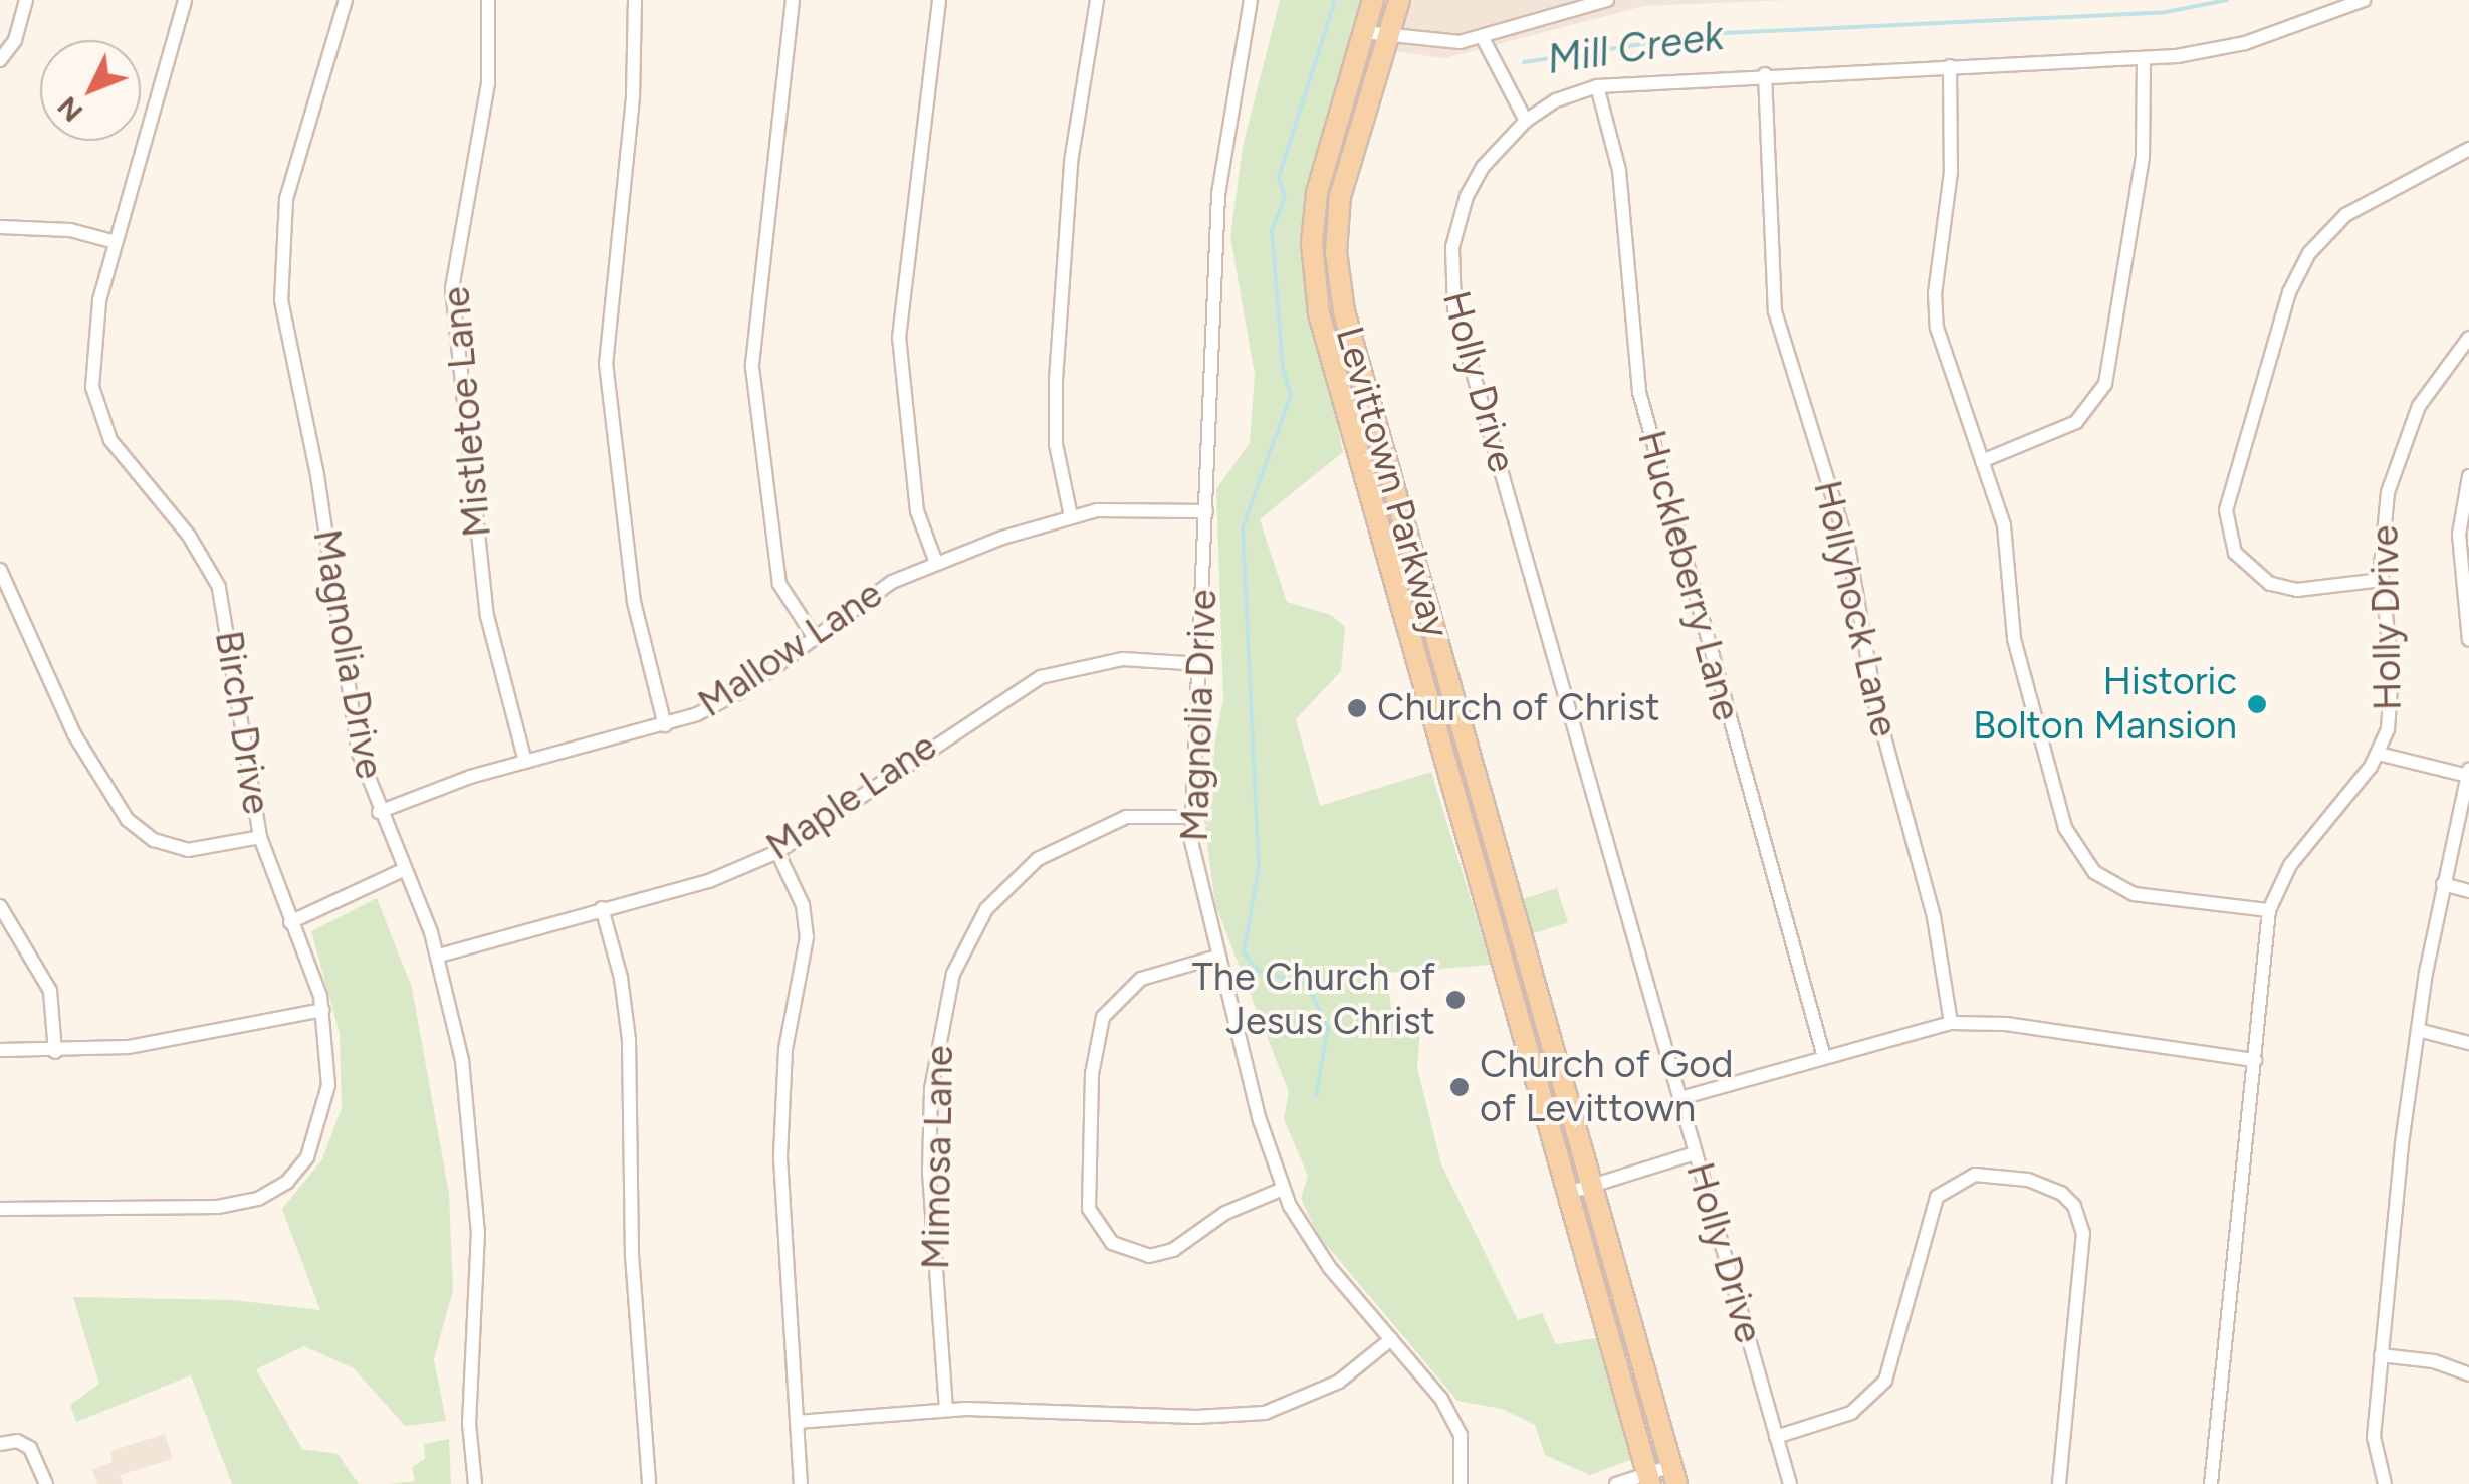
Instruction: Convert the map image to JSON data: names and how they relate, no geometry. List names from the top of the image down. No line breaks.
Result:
{"streets":{"main road":["Levittown Parkway"],"street":["Holly Drive","Mistletoe Lane","Huckleberry Lane","Hollyhock Lane","Mallow Lane","Magnolia Drive","Birch Drive","Maple Lane","Mimosa Lane"]},"crossings":[["Holly Drive","Huckleberry Lane"],["Holly Drive","Hollyhock Lane"],["Mistletoe Lane","Mallow Lane"],["Mallow Lane","Magnolia Drive"],["Magnolia Drive","Maple Lane"],["Magnolia Drive","Mimosa Lane"]],"water":["Mill Creek"],"places":["Historic Bolton Mansion","Church of Christ","The Church of Jesus Christ","Church of God of Levittown"],"north":"bottom left"}
